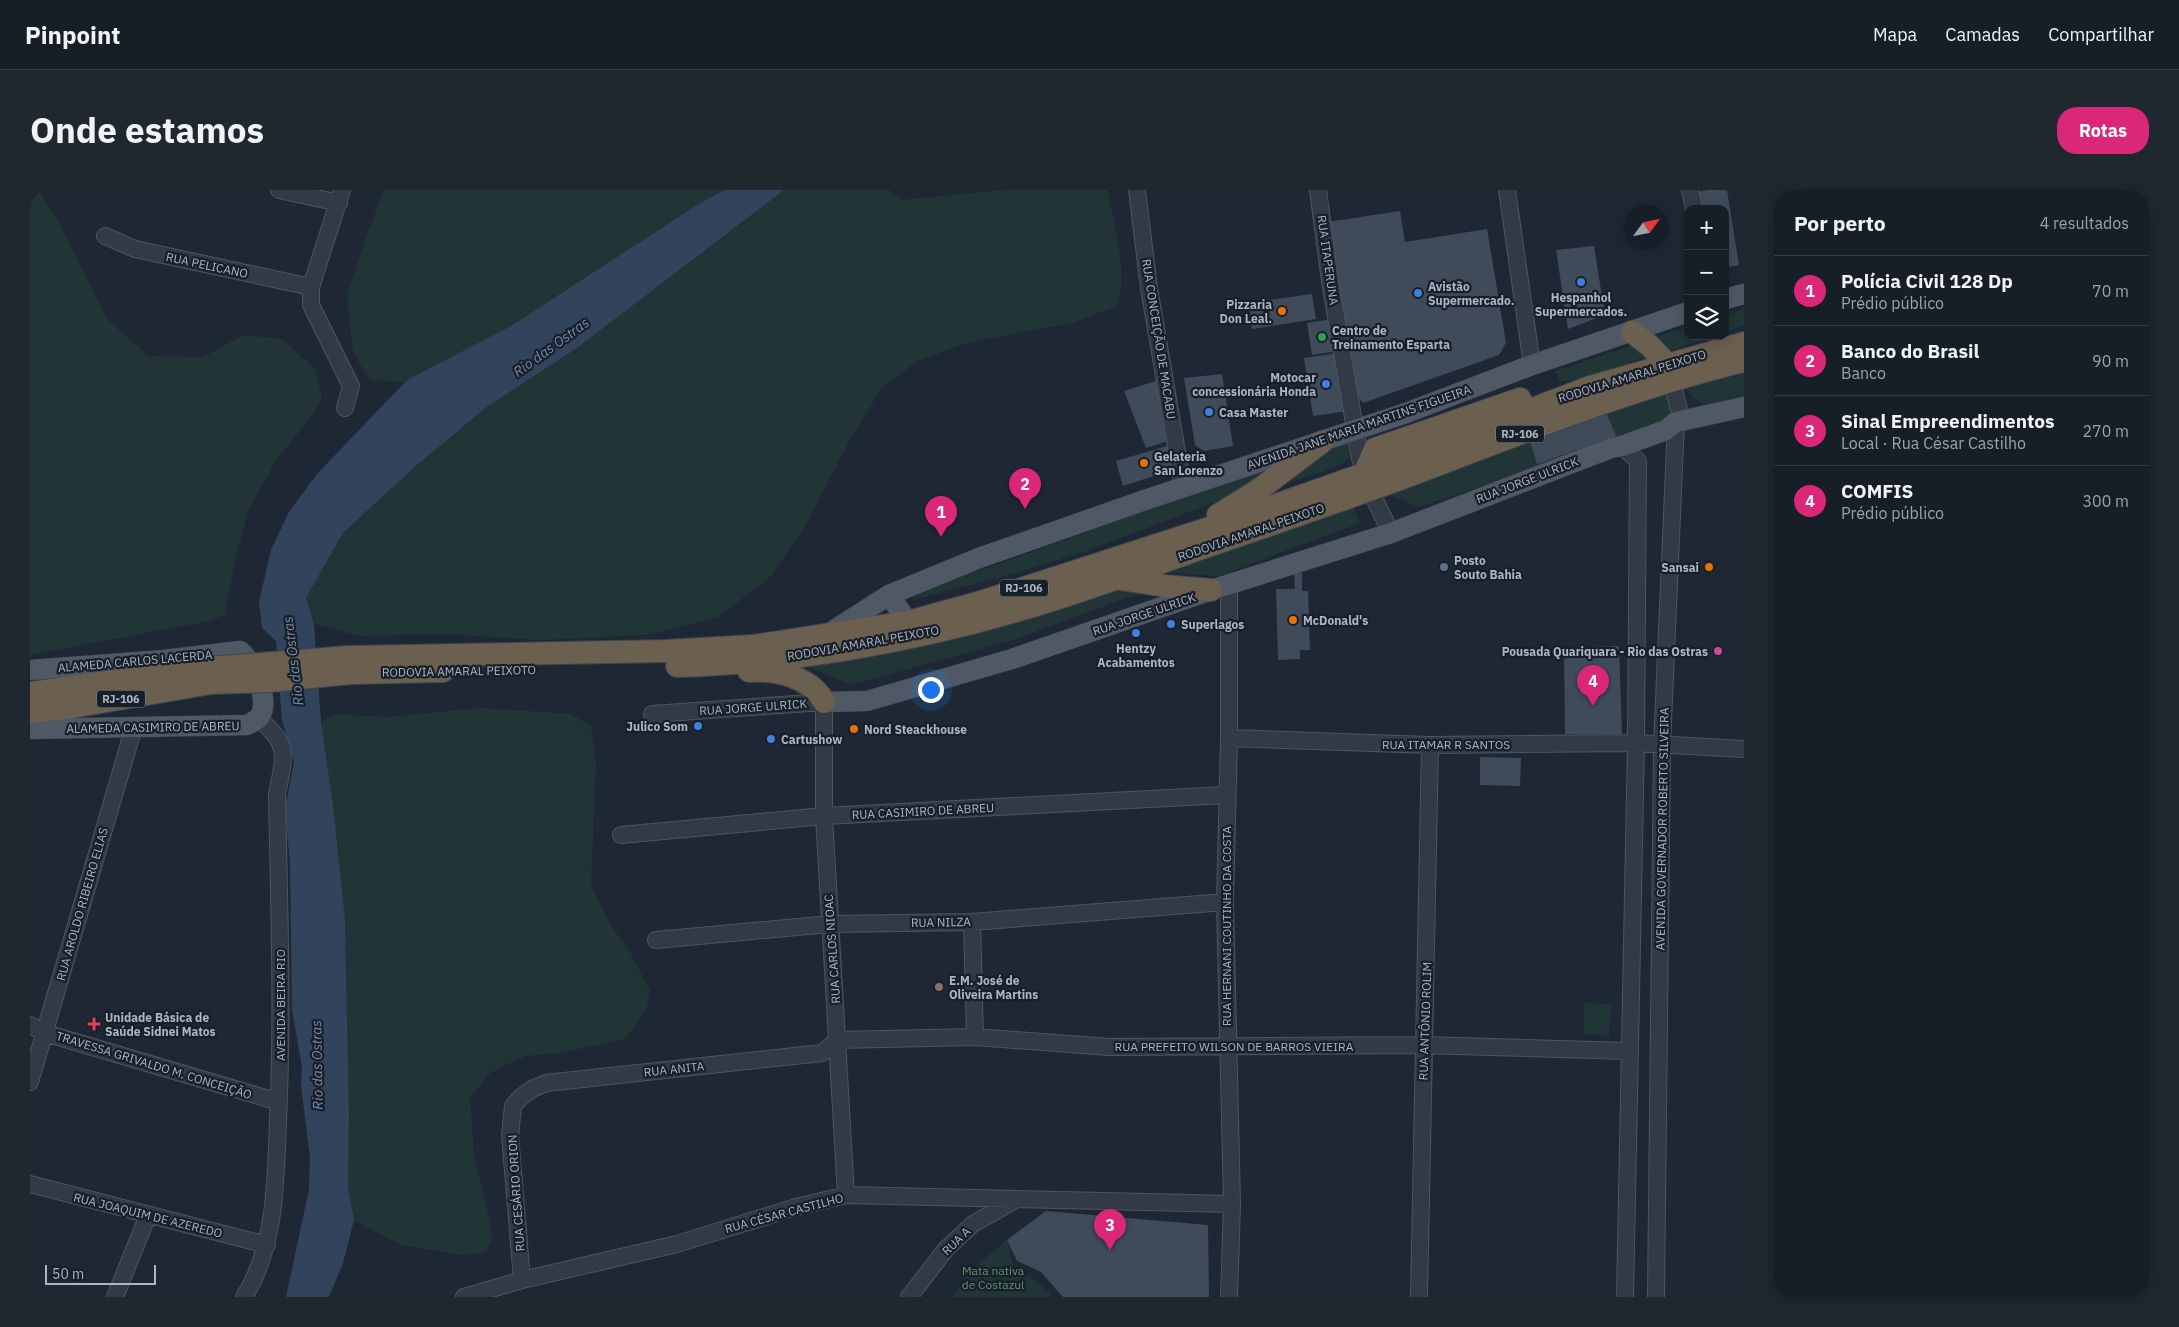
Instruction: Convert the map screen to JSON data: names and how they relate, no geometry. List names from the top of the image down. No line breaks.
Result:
{"streets":{"highway":["RODOVIA AMARAL PEIXOTO","RJ-106"],"main road":["AVENIDA JANE MARIA MARTINS FIGUEIRA","RUA JORGE ULRICK","ALAMEDA CARLOS LACERDA","ALAMEDA CASIMIRO DE ABREU"],"street":["RUA ITAPERUNA","RUA PELICANO","RUA CONCEIÇÃO DE MACABU","RUA ITAMAR R SANTOS","RUA CASIMIRO DE ABREU","AVENIDA GOVERNADOR ROBERTO SILVEIRA","RUA AROLDO RIBEIRO ELIAS","RUA NILZA","RUA HERNANI COUTINHO DA COSTA","RUA CARLOS NIOAC","AVENIDA BEIRA RIO","RUA ANTÔNIO ROLIM","RUA PREFEITO WILSON DE BARROS VIEIRA","TRAVESSA GRIVALDO M. CONCEIÇÃO","RUA ANITA","RUA CESÁRIO ORION","RUA CÉSAR CASTILHO","RUA JOAQUIM DE AZEREDO","RUA A"]},"crossings":[["RUA ITAPERUNA","RODOVIA AMARAL PEIXOTO"],["RUA ITAPERUNA","AVENIDA JANE MARIA MARTINS FIGUEIRA"],["RUA ITAPERUNA","RUA JORGE ULRICK"],["RUA CONCEIÇÃO DE MACABU","AVENIDA JANE MARIA MARTINS FIGUEIRA"],["RODOVIA AMARAL PEIXOTO","AVENIDA JANE MARIA MARTINS FIGUEIRA"],["RODOVIA AMARAL PEIXOTO","AVENIDA GOVERNADOR ROBERTO SILVEIRA"],["RUA JORGE ULRICK","AVENIDA GOVERNADOR ROBERTO SILVEIRA"],["RUA JORGE ULRICK","RUA HERNANI COUTINHO DA COSTA"],["RUA JORGE ULRICK","RUA CARLOS NIOAC"],["ALAMEDA CARLOS LACERDA","ALAMEDA CASIMIRO DE ABREU"],["ALAMEDA CASIMIRO DE ABREU","RUA AROLDO RIBEIRO ELIAS"],["ALAMEDA CASIMIRO DE ABREU","AVENIDA BEIRA RIO"],["RUA ITAMAR R SANTOS","AVENIDA GOVERNADOR ROBERTO SILVEIRA"],["RUA ITAMAR R SANTOS","RUA HERNANI COUTINHO DA COSTA"],["RUA ITAMAR R SANTOS","RUA ANTÔNIO ROLIM"],["RUA CASIMIRO DE ABREU","RUA HERNANI COUTINHO DA COSTA"],["RUA CASIMIRO DE ABREU","RUA CARLOS NIOAC"],["RUA AROLDO RIBEIRO ELIAS","TRAVESSA GRIVALDO M. CONCEIÇÃO"],["RUA NILZA","RUA HERNANI COUTINHO DA COSTA"],["RUA NILZA","RUA CARLOS NIOAC"],["RUA HERNANI COUTINHO DA COSTA","RUA PREFEITO WILSON DE BARROS VIEIRA"],["RUA HERNANI COUTINHO DA COSTA","RUA CÉSAR CASTILHO"],["RUA CARLOS NIOAC","RUA PREFEITO WILSON DE BARROS VIEIRA"],["RUA CARLOS NIOAC","RUA ANITA"],["RUA CARLOS NIOAC","RUA CÉSAR CASTILHO"],["AVENIDA BEIRA RIO","TRAVESSA GRIVALDO M. CONCEIÇÃO"],["AVENIDA BEIRA RIO","RUA JOAQUIM DE AZEREDO"],["RUA ANTÔNIO ROLIM","RUA PREFEITO WILSON DE BARROS VIEIRA"],["RUA PREFEITO WILSON DE BARROS VIEIRA","RUA ANITA"],["RUA ANITA","RUA CESÁRIO ORION"],["RUA CESÁRIO ORION","RUA CÉSAR CASTILHO"],["RUA CÉSAR CASTILHO","RUA A"]],"water":["Rio das Ostras"],"parks":["Mata nativa de Costazul"],"places":{"other":["Hespanhol Supermercados.","Avistão Supermercado.","Pizzaria Don Leal.","Centro de Treinamento Esparta","Motocar concessionária Honda","Casa Master","Gelateria San Lorenzo","Posto Souto Bahia","Sansai","McDonald's","Superlagos","Hentzy Acabamentos","Pousada Quariquara - Rio das Ostras","Julico Som","Nord Steackhouse","Cartushow","E.M. José de Oliveira Martins"],"health":["Unidade Básica de Saúde Sidnei Matos"]},"scale_bar":"50 m","north":"top right","page":{"header":"Pinpoint","nav":["Mapa","Camadas","Compartilhar"],"title":"Onde estamos","buttons":"Rotas","heading":["Por perto","4 resultados"],"map_buttons":["+","−"],"list":[{"mark":"1","name":"Polícia Civil 128 Dp","note":"Prédio público","value":"70 m"},{"mark":"2","name":"Banco do Brasil","note":"Banco","value":"90 m"},{"mark":"3","name":"Sinal Empreendimentos","note":"Local · Rua César Castilho","value":"270 m"},{"mark":"4","name":"COMFIS","note":"Prédio público","value":"300 m"}],"pins":["2","1","4","3"],"scale":"50 m"}}
